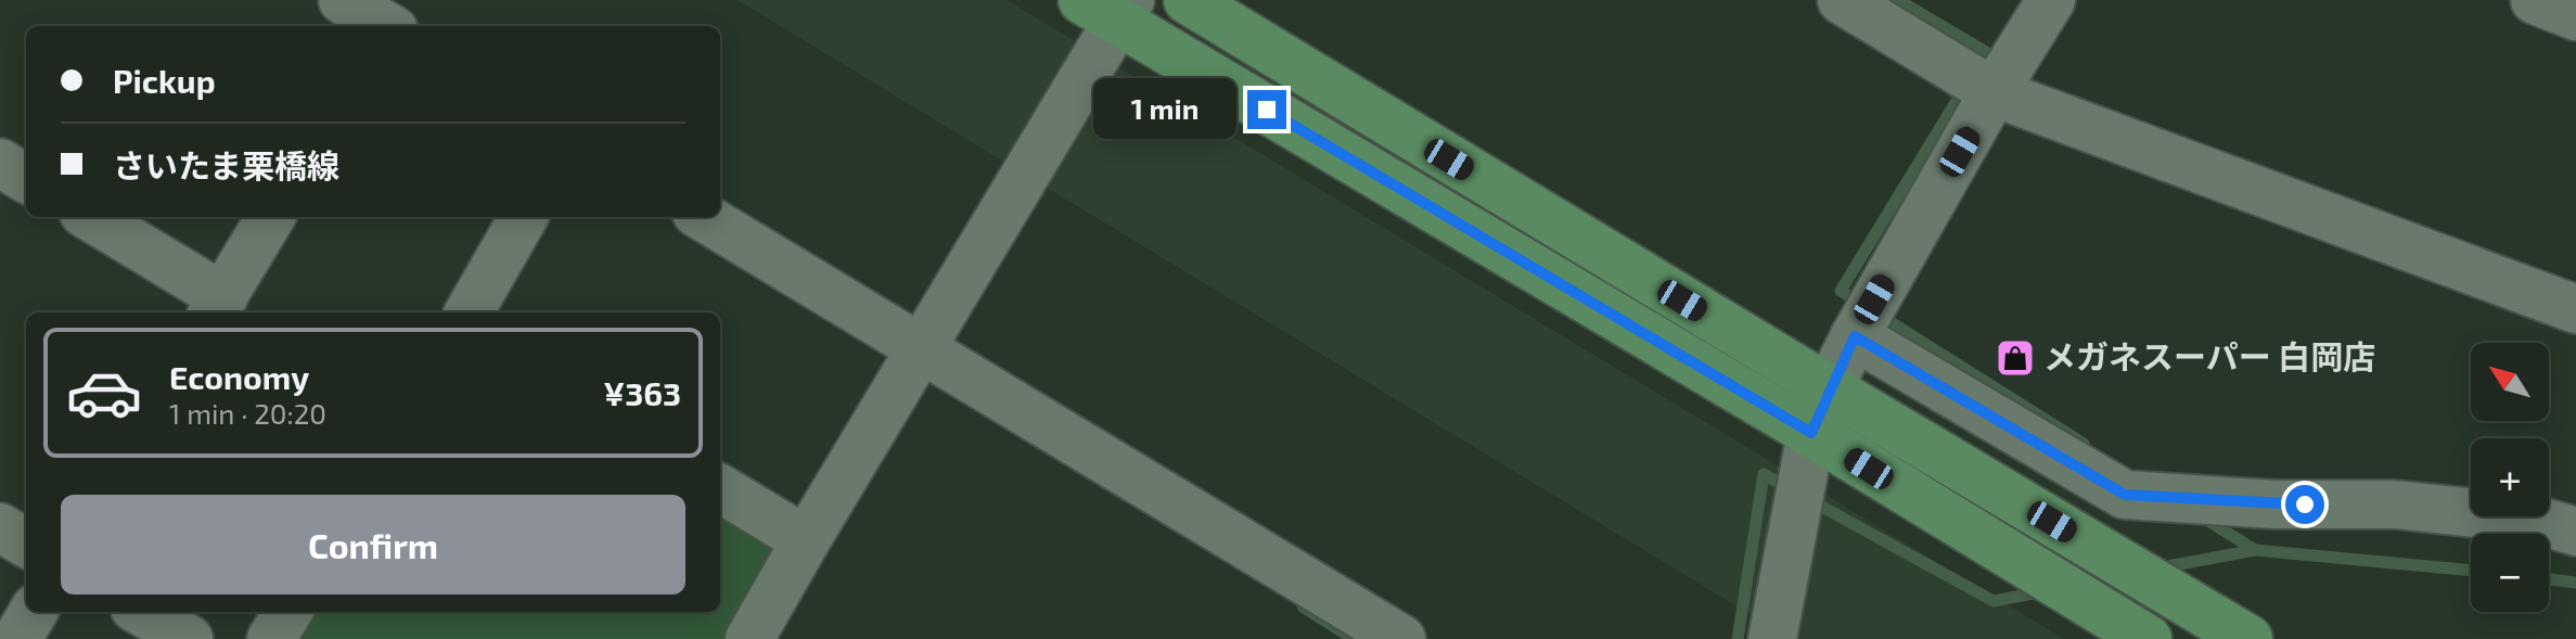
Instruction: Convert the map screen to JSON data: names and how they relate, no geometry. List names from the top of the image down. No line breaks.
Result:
{"places":{"shop":["メガネスーパー 白岡店"]},"north":"top left","page":{"banner":["Pickup","さいたま栗橋線"],"bubble":"1 min","list":[{"name":"Economy","note":"1 min · 20:20","value":"¥363"}],"map_buttons":["+","−"],"buttons":"Confirm"}}
